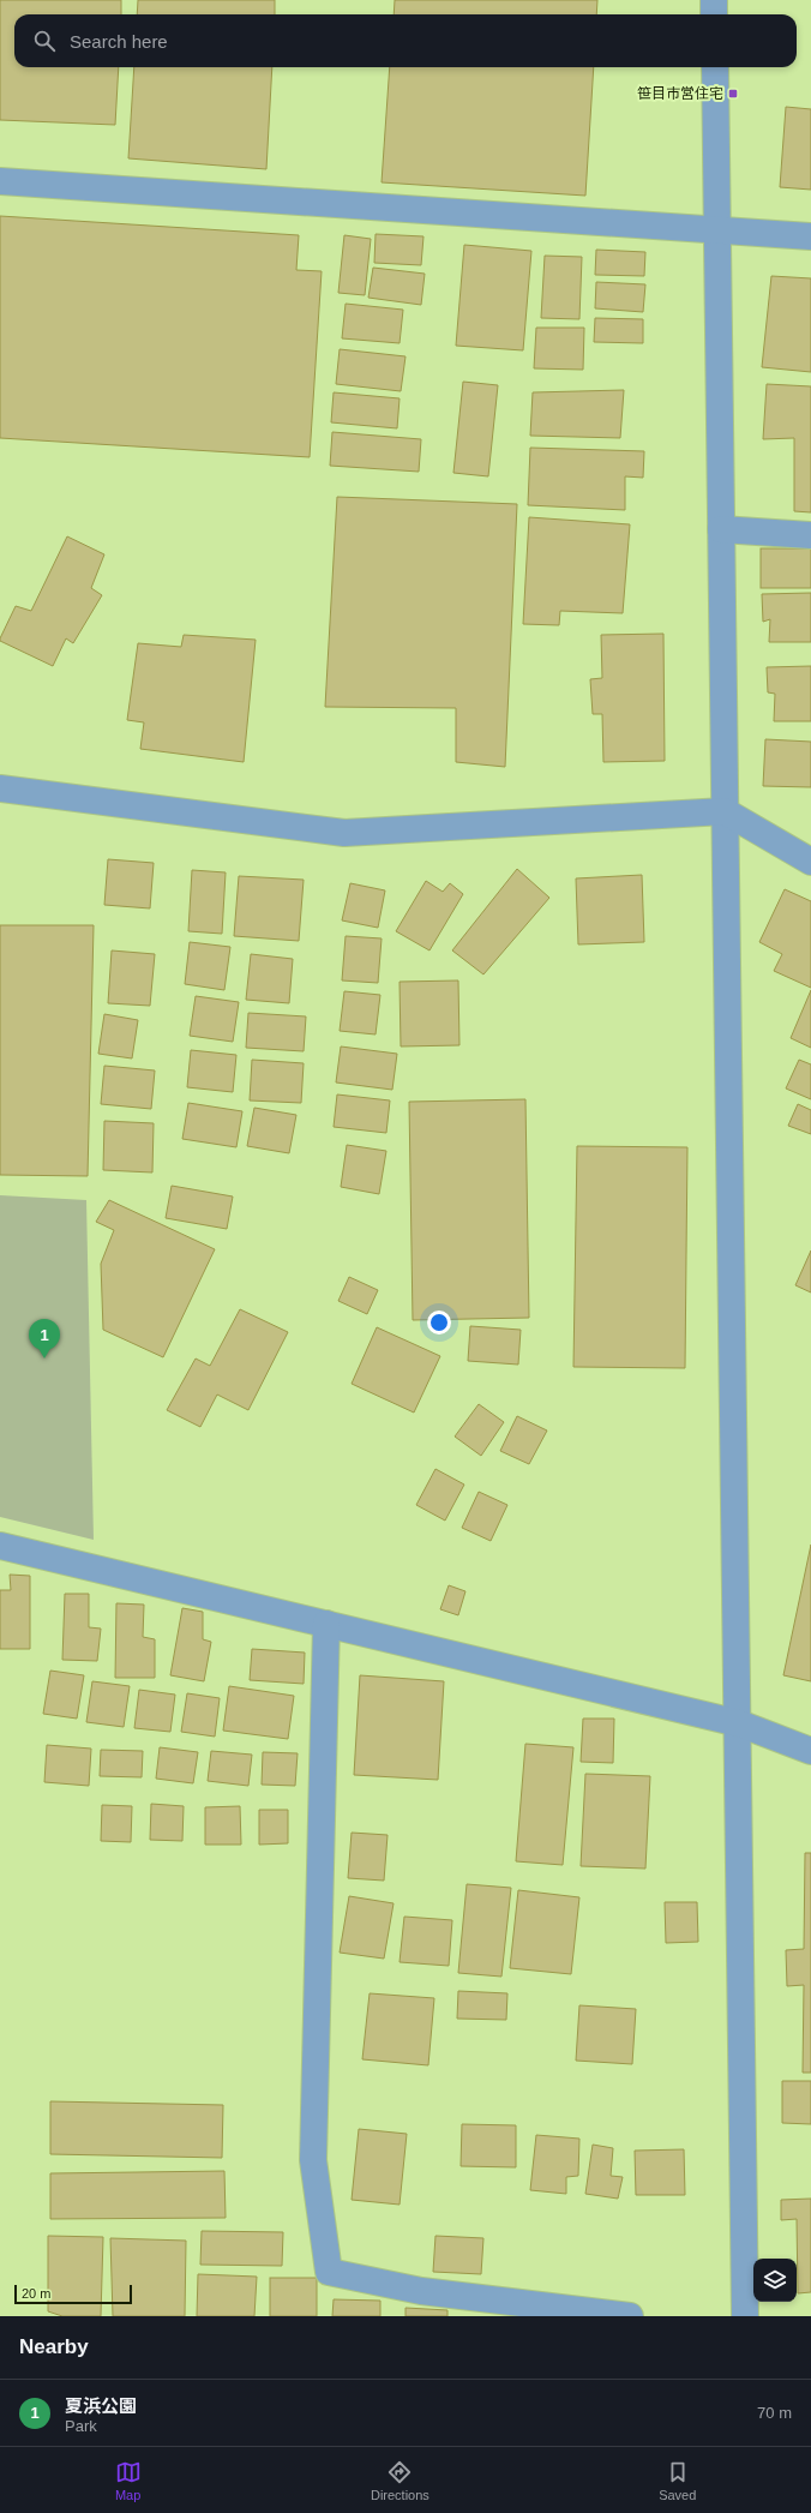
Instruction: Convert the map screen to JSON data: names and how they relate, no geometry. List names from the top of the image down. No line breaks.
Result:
{"places":{"transit":["笹目市営住宅"]},"scale_bar":"20 m","page":{"search":"Search here","pins":"1","scale":"20 m","heading":"Nearby","list":[{"mark":"1","name":"夏浜公園","note":"Park","value":"70 m"}],"nav":["Map","Directions","Saved"]}}
